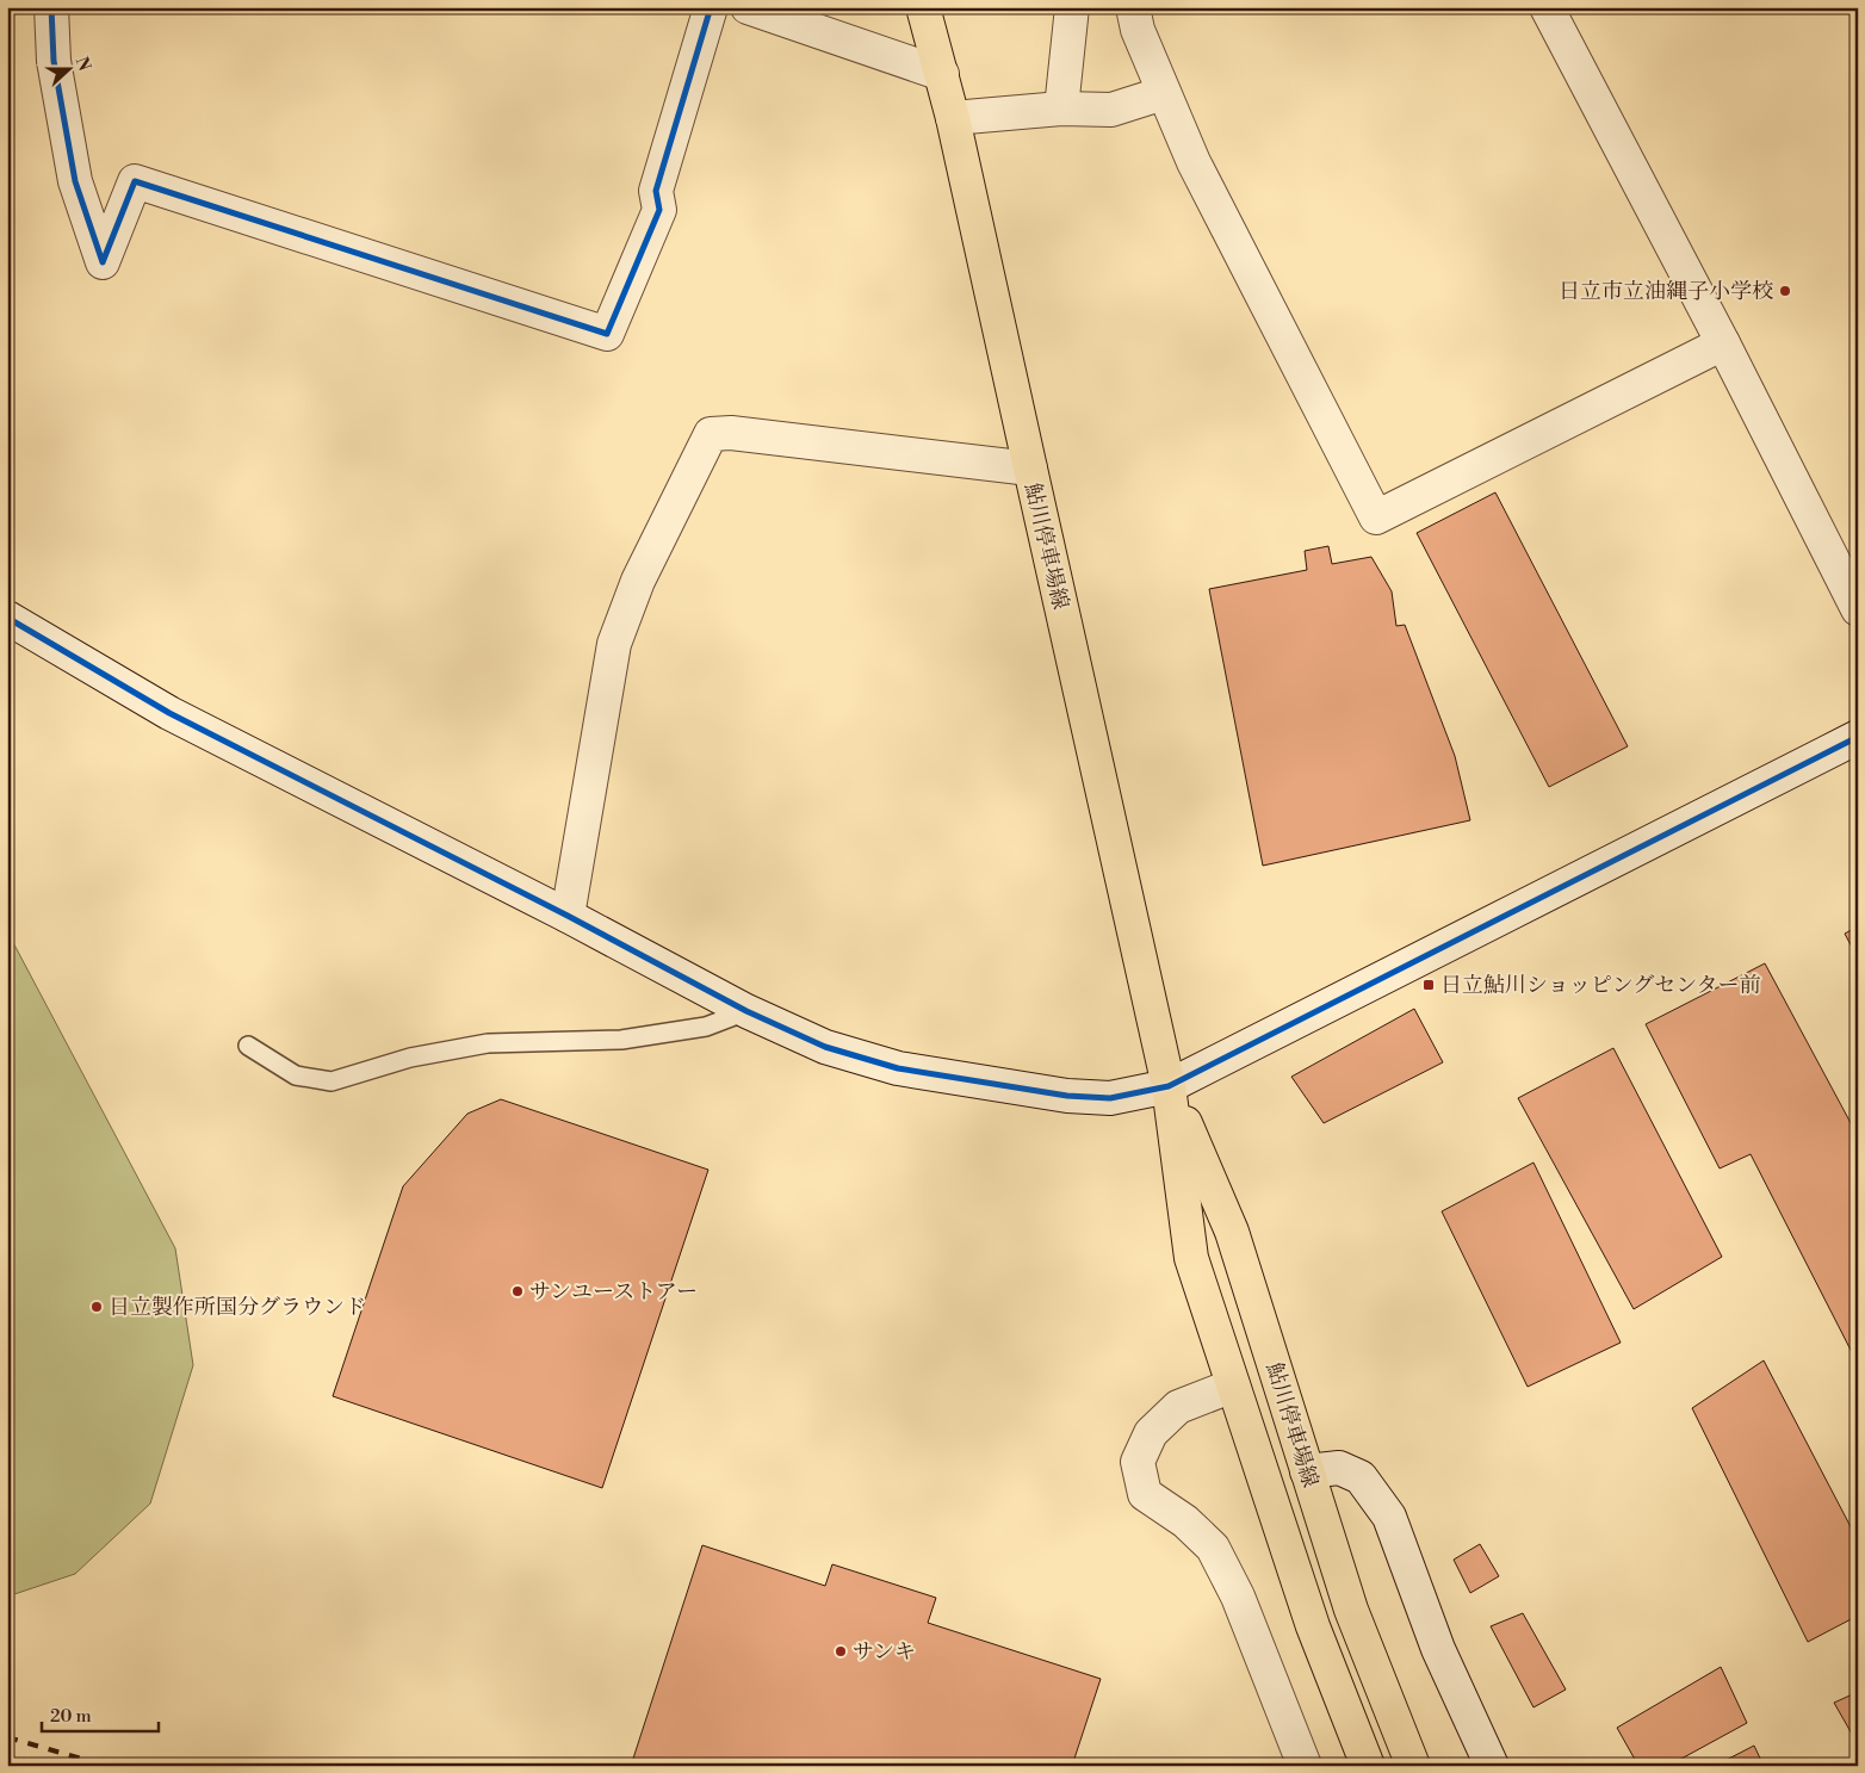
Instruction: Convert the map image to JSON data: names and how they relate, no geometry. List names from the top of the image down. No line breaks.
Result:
{"streets":{"main road":["鮎川停車場線"]},"places":{"other":["日立市立油縄子小学校","サンユーストアー","日立製作所国分グラウンド","サンキ"],"transit":["日立鮎川ショッピングセンター前"]},"scale_bar":"20 m","north":"right"}
